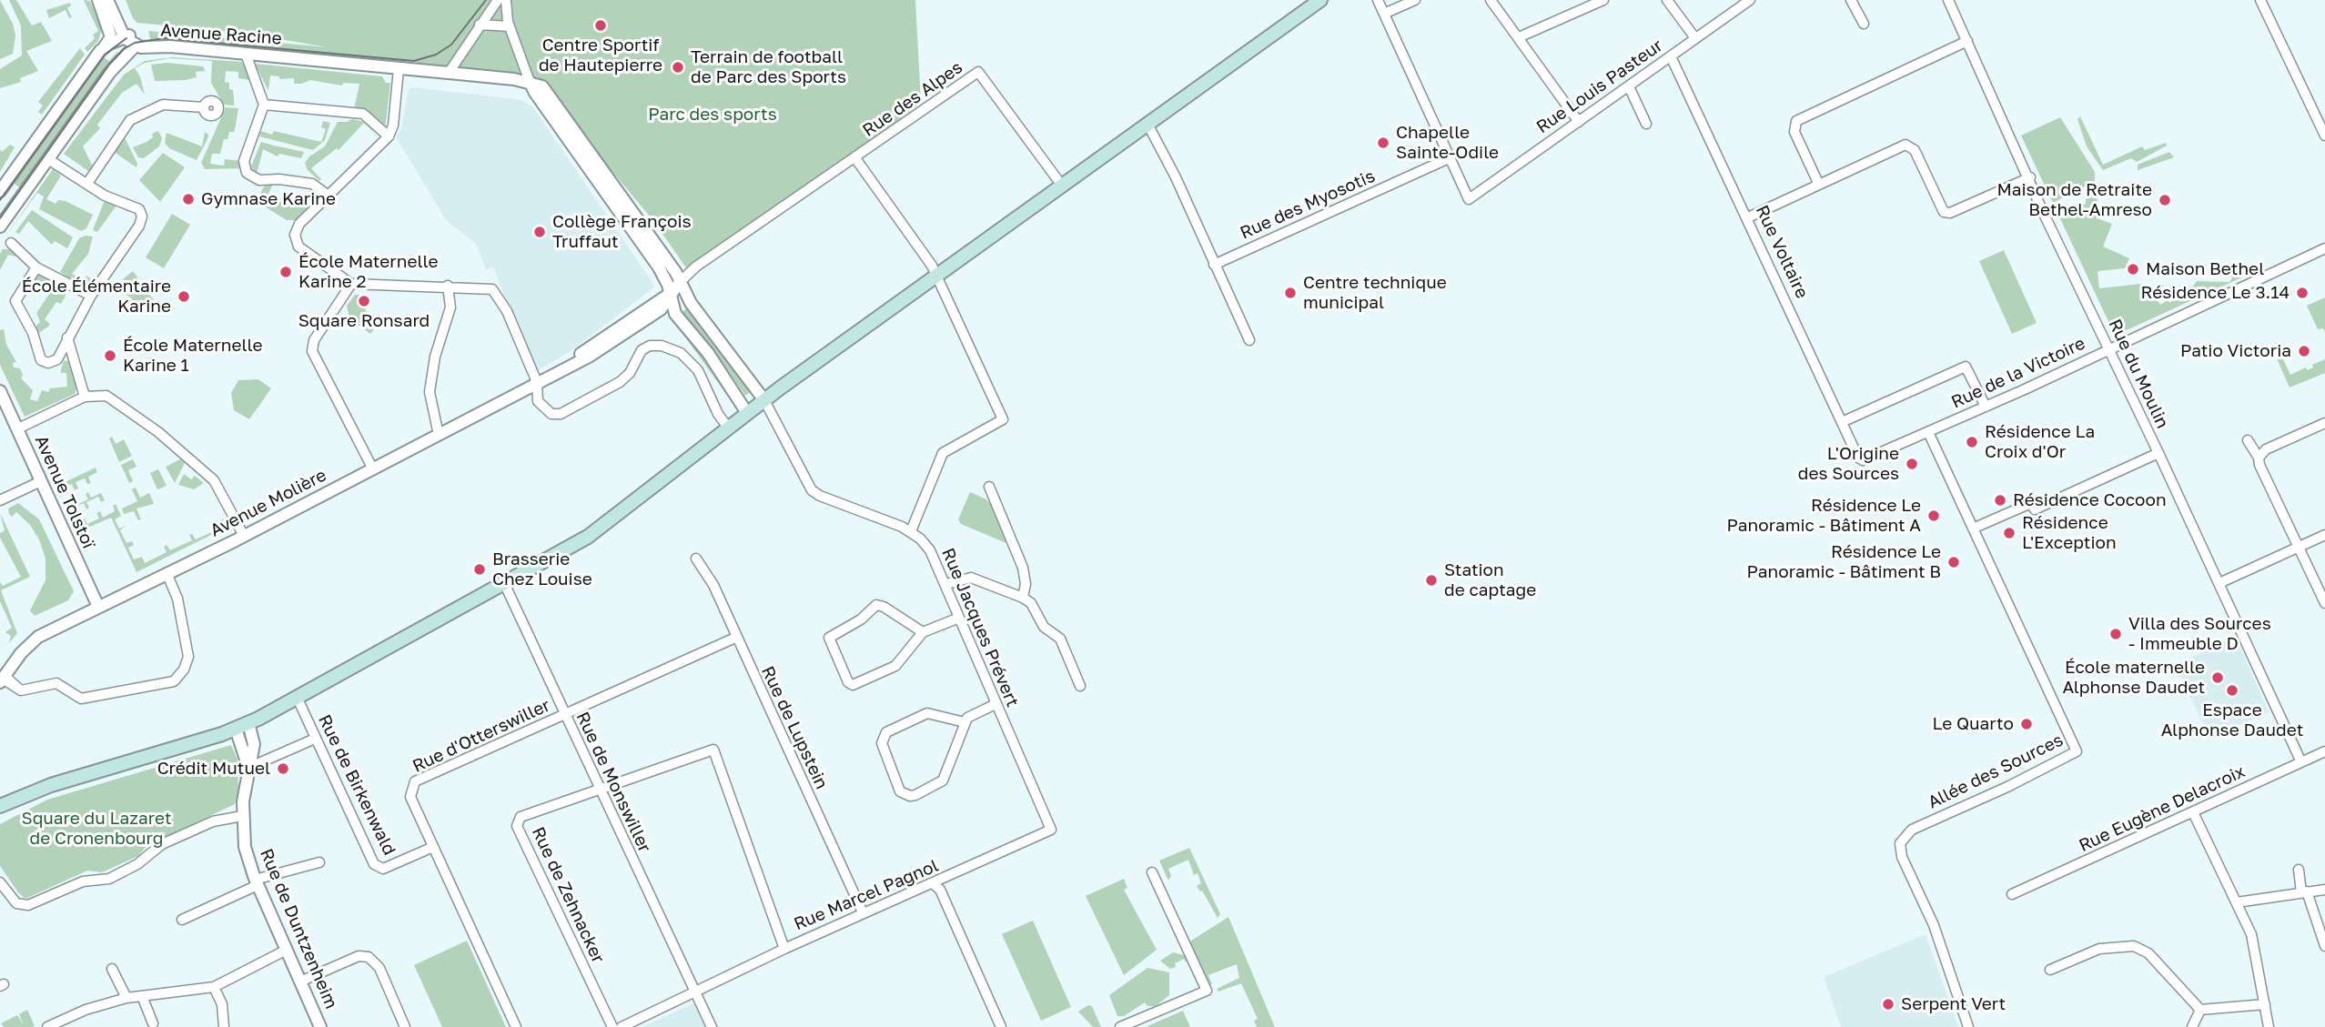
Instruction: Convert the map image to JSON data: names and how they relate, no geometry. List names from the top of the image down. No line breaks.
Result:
{"streets":{"street":["Avenue Racine","Rue Louis Pasteur","Rue des Alpes","Rue des Myosotis","Rue Voltaire","Rue de la Victoire","Rue du Moulin","Avenue Tolstoï","Avenue Molière","Rue Jacques Prévert","Rue de Lupstein","Rue d'Otterswiller","Allée des Sources","Rue de Monswiller","Rue de Birkenwald","Rue Eugène Delacroix","Rue de Zehnacker","Rue Marcel Pagnol","Rue de Duntzenheim"]},"crossings":[["Rue Louis Pasteur","Rue des Myosotis"],["Rue Louis Pasteur","Rue Voltaire"],["Rue des Alpes","Rue Jacques Prévert"],["Rue Voltaire","Rue de la Victoire"],["Rue de la Victoire","Rue du Moulin"],["Rue de la Victoire","Allée des Sources"],["Rue du Moulin","Rue Eugène Delacroix"],["Avenue Tolstoï","Avenue Molière"],["Rue Jacques Prévert","Rue Marcel Pagnol"],["Rue de Lupstein","Rue d'Otterswiller"],["Rue de Lupstein","Rue Marcel Pagnol"],["Rue d'Otterswiller","Rue de Monswiller"],["Rue d'Otterswiller","Rue de Birkenwald"],["Rue de Monswiller","Rue de Zehnacker"],["Rue de Monswiller","Rue Marcel Pagnol"],["Rue de Zehnacker","Rue Marcel Pagnol"]],"parks":["Parc des sports","Square du Lazaret de Cronenbourg"],"places":["Centre Sportif de Hautepierre","Terrain de football de Parc des Sports","Chapelle Sainte-Odile","Gymnase Karine","Maison de Retraite Bethel-Amreso","Collège François Truffaut","Maison Bethel","École Maternelle Karine 2","Centre technique municipal","Résidence Le 3.14","École Élémentaire Karine","Square Ronsard","Patio Victoria","École Maternelle Karine 1","Résidence La Croix d'Or","L'Origine des Sources","Résidence Cocoon","Résidence Le Panoramic - Bâtiment A","Résidence L'Exception","Résidence Le Panoramic - Bâtiment B","Brasserie Chez Louise","Station de captage","Villa des Sources - Immeuble D","École maternelle Alphonse Daudet","Espace Alphonse Daudet","Le Quarto","Crédit Mutuel","Serpent Vert"]}
